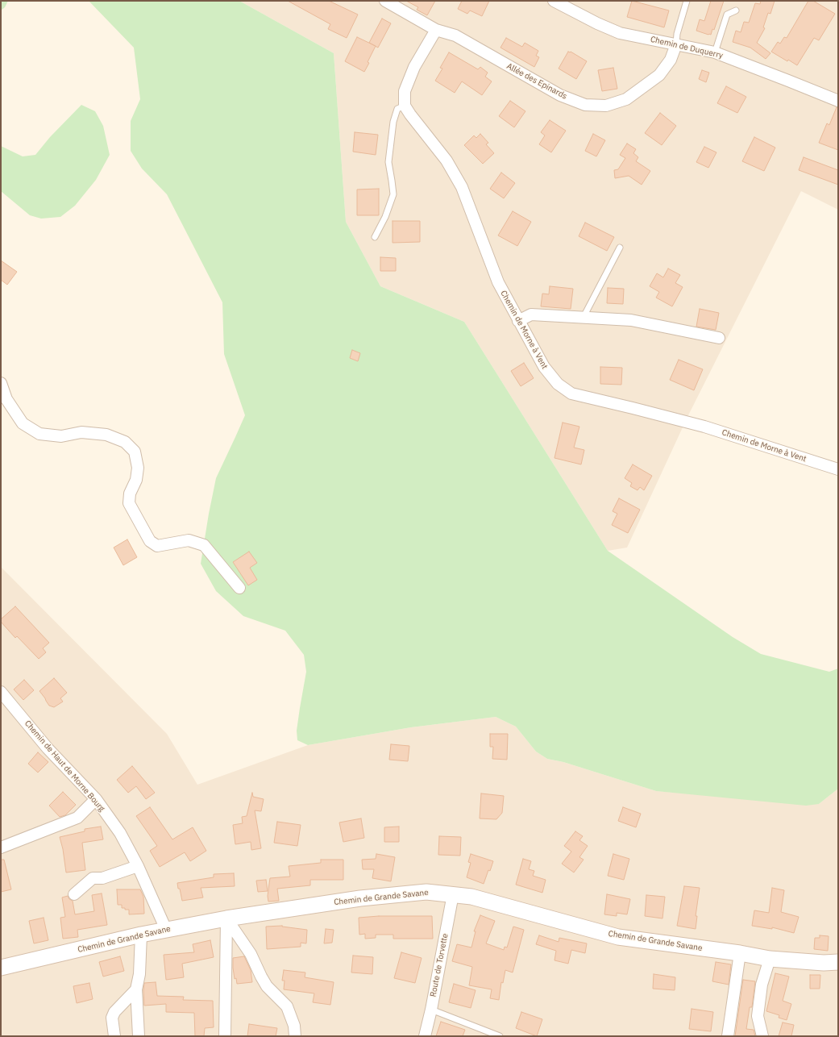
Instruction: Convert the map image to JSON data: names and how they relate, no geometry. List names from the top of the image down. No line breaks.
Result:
{"streets":{"street":["Chemin de Duquerry","Allée des Epinards","Chemin de Morne à Vent","Chemin de Haut de Morne Bourg","Chemin de Grande Savane","Route de Torvette"]},"crossings":[["Chemin de Duquerry","Allée des Epinards"],["Chemin de Haut de Morne Bourg","Chemin de Grande Savane"],["Chemin de Grande Savane","Route de Torvette"]]}
